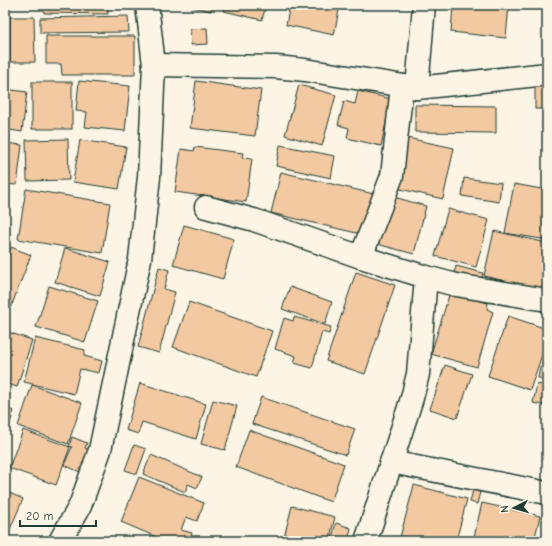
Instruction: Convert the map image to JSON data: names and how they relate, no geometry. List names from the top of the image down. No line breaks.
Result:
{"scale_bar":"20 m","north":"left"}
